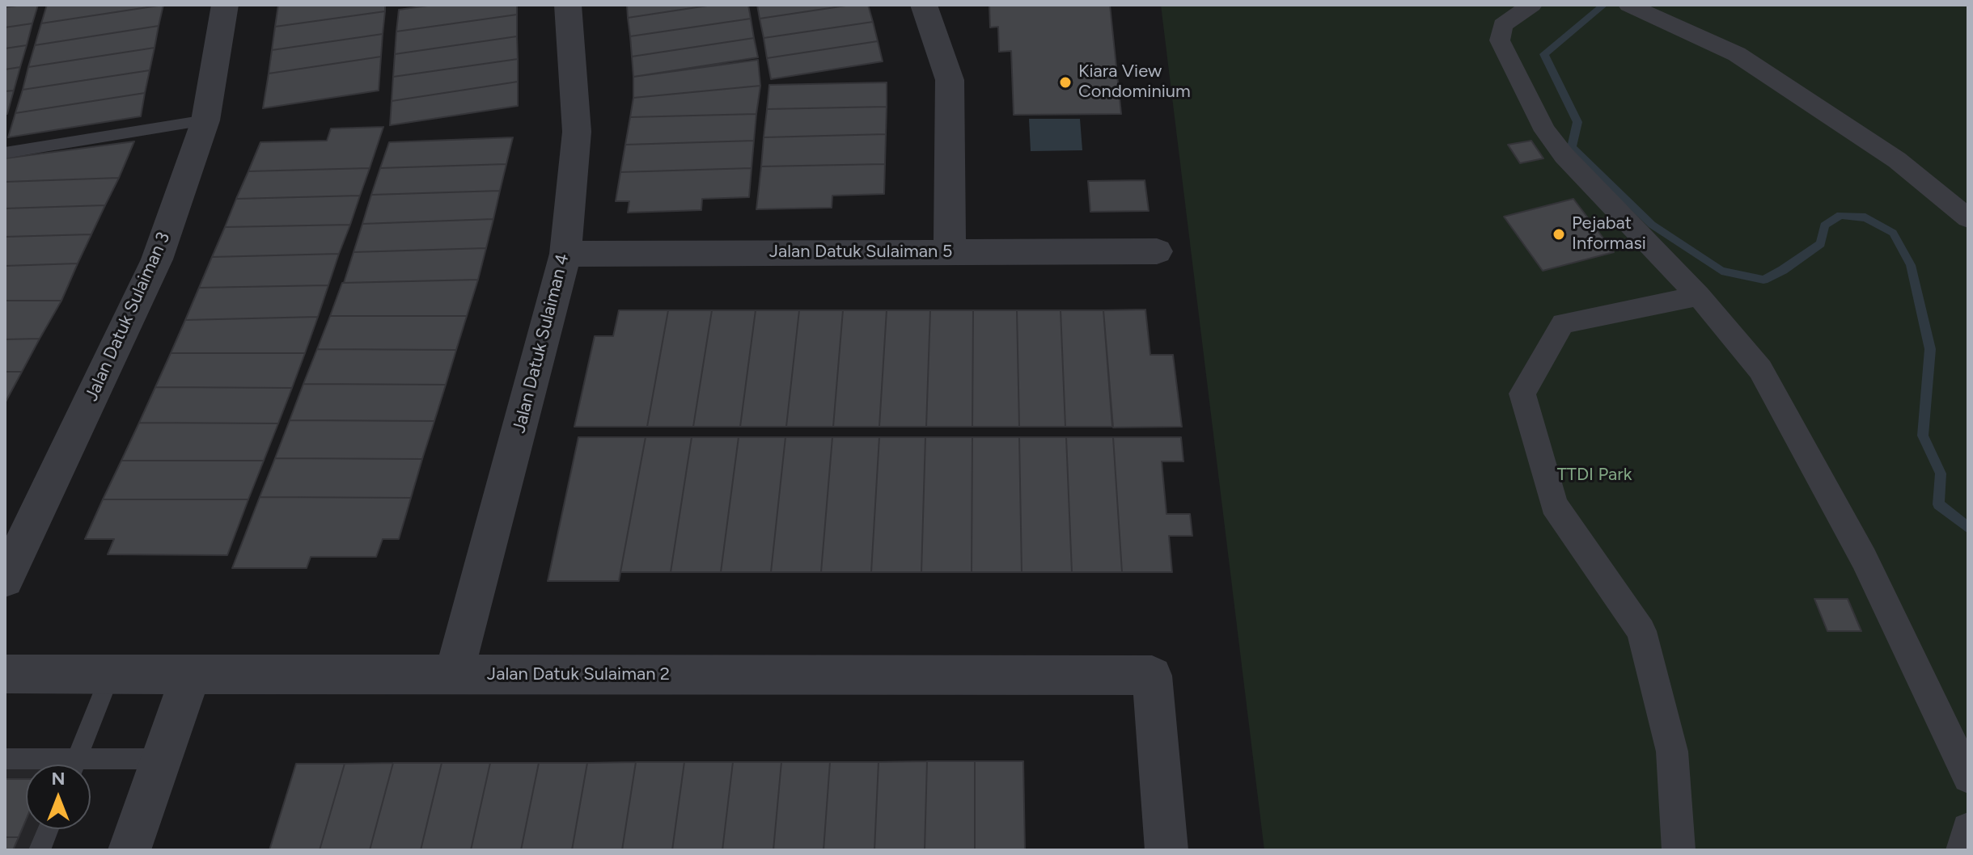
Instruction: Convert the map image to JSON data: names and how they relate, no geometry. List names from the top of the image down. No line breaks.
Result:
{"streets":{"street":["Jalan Datuk Sulaiman 5","Jalan Datuk Sulaiman 3","Jalan Datuk Sulaiman 4","Jalan Datuk Sulaiman 2"]},"crossings":[["Jalan Datuk Sulaiman 5","Jalan Datuk Sulaiman 4"],["Jalan Datuk Sulaiman 4","Jalan Datuk Sulaiman 2"]],"parks":["TTDI Park"],"places":["Kiara View Condominium","Pejabat Informasi"],"north":"top"}
